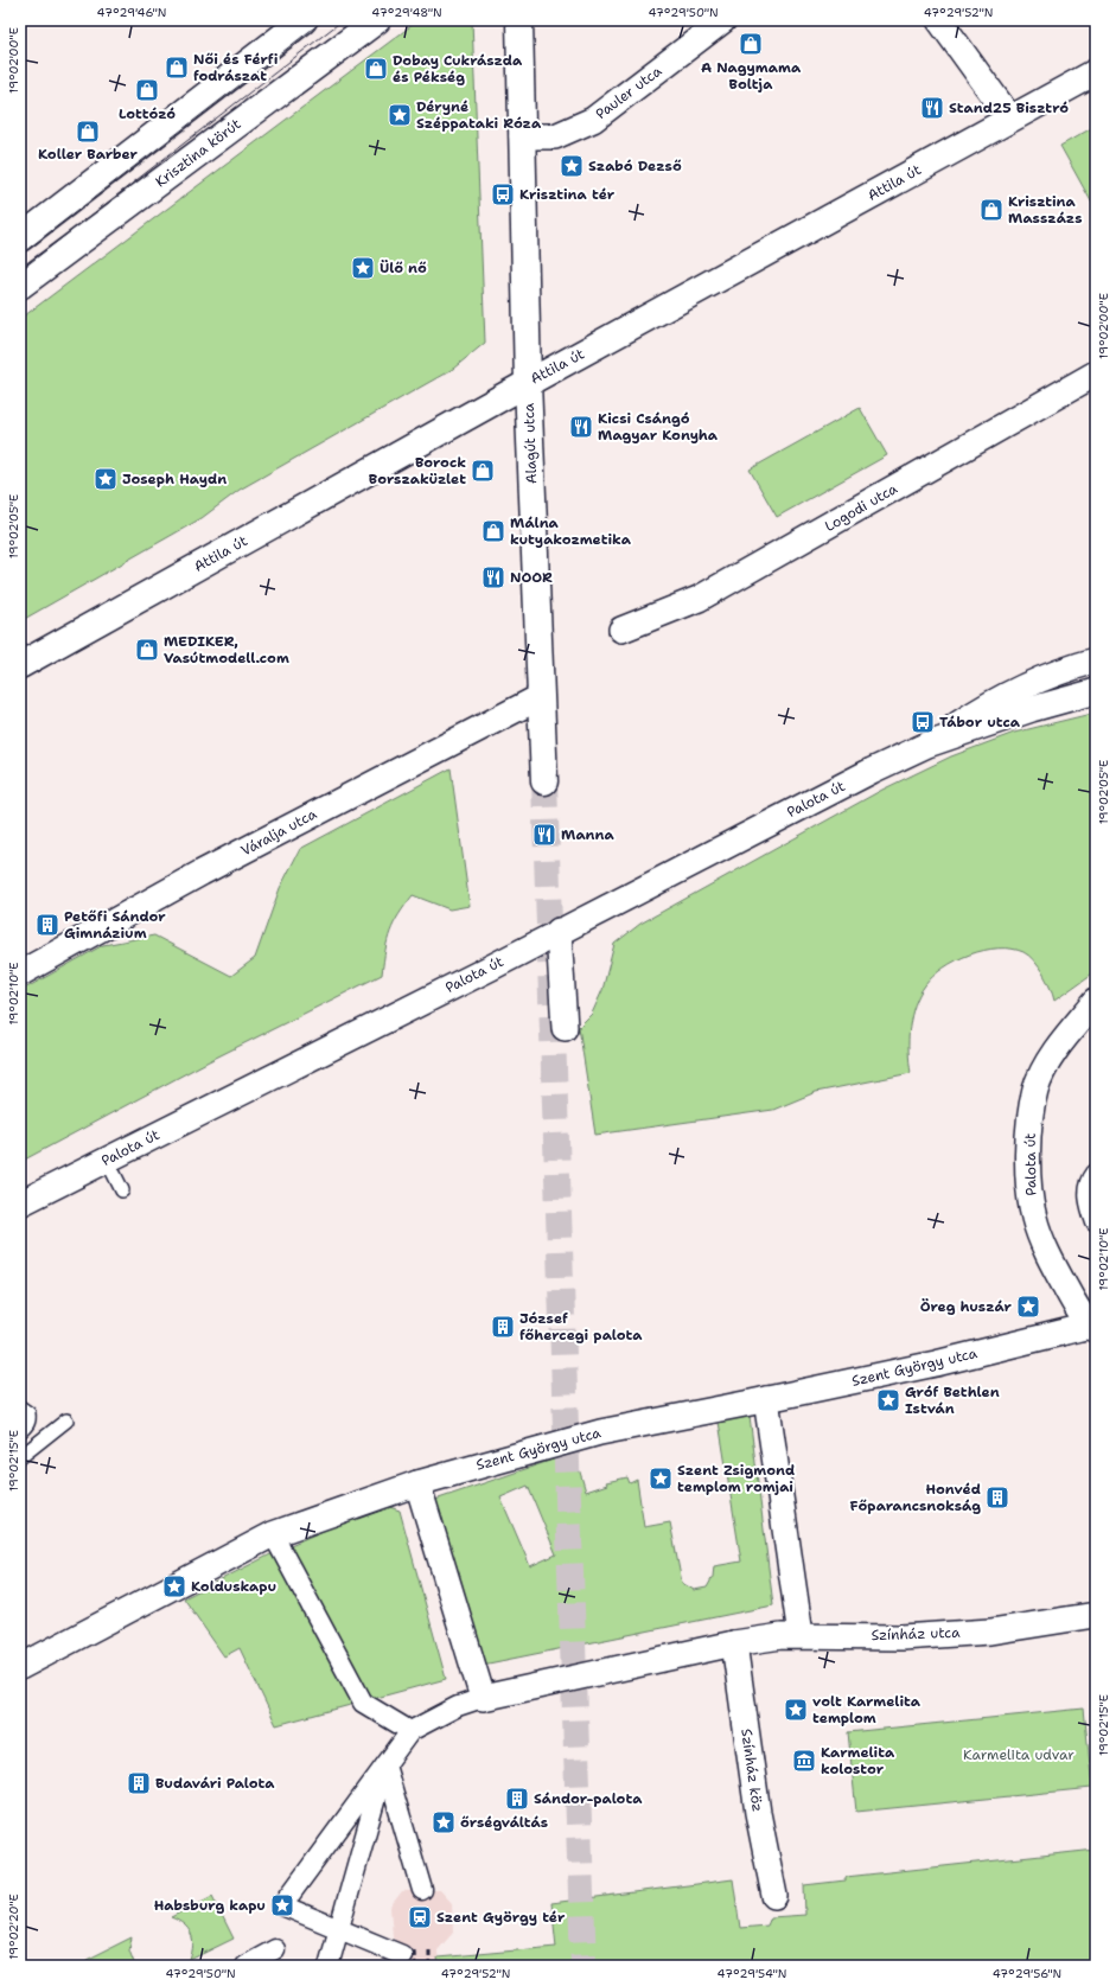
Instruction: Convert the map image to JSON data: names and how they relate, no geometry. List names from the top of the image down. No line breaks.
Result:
{"streets":{"street":["Pauler utca","Krisztina körút","Attila út","Alagút utca","Logodi utca","Palota út","Váralja utca","Szent György utca","Színház utca","Színház köz"]},"crossings":[["Pauler utca","Alagút utca"],["Attila út","Alagút utca"],["Alagút utca","Váralja utca"],["Palota út","Szent György utca"],["Színház utca","Színház köz"]],"parks":["Karmelita udvar"],"places":{"shop":["A Nagymama Boltja","Női és Férfi fodrászat","Dobay Cukrászda és Pékség","Lottózó","Koller Barber","Krisztina Masszázs","Borock Borszaküzlet","Málna kutyakozmetika","MEDIKER, Vasútmodell.com"],"restaurant":["Stand25 Bisztró","Kicsi Csángó Magyar Konyha","NOOR","Manna"],"place":["Déryné Széppataki Róza","Szabó Dezső","Ülő nő","Joseph Haydn","Öreg huszár","Gróf Bethlen István","Szent Zsigmond templom romjai","Kolduskapu","volt Karmelita templom","őrségváltás","Habsburg kapu"],"bus stop":["Krisztina tér","Tábor utca"],"building":["Petőfi Sándor Gimnázium","József főhercegi palota","Honvéd Főparancsnokság","Budavári Palota","Sándor-palota"],"museum":["Karmelita kolostor"],"station":["Szent György tér"]},"coordinates":["47°29'46\"N","47°29'48\"N","47°29'50\"N","47°29'52\"N","19°02'00\"E","19°02'05\"E","19°02'10\"E","19°02'15\"E","19°02'20\"E","47°29'54\"N","47°29'56\"N"]}
